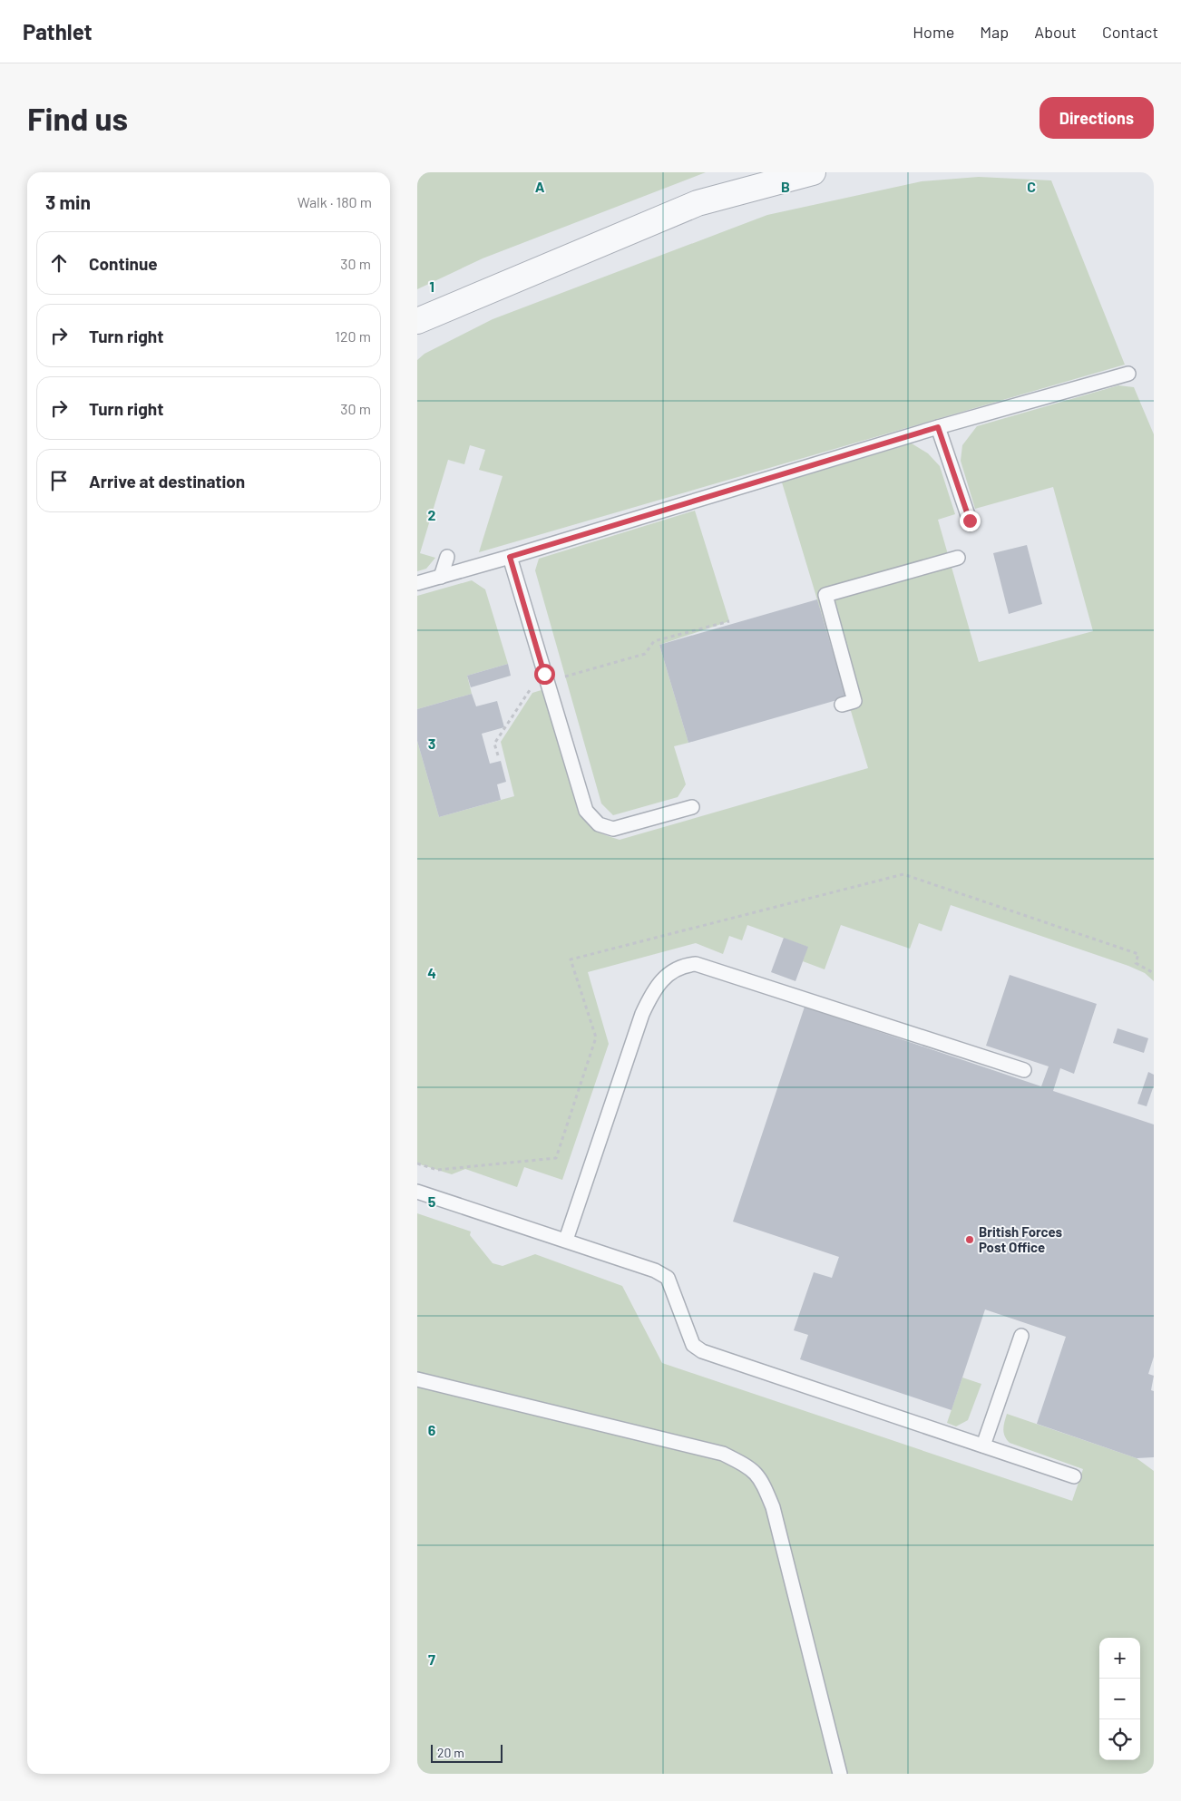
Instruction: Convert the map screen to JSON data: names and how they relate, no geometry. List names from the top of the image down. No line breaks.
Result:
{"places":["British Forces Post Office"],"scale_bar":"20 m","page":{"header":"Pathlet","nav":["Home","Map","About","Contact"],"buttons":"Directions","title":"Find us","heading":["3 min","Walk · 180 m"],"list":[["Continue","30 m"],["Turn right","120 m"],["Turn right","30 m"],"Arrive at destination"],"map_buttons":["+","−"],"scale":"20 m"},"grid":{"columns":["A","B","C"],"rows":["1","2","3","4","5","6","7"]}}
